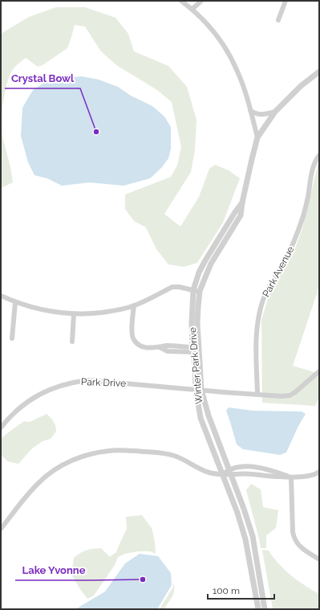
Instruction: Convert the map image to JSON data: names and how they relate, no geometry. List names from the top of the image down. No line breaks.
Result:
{"streets":{"street":["Park Avenue","Winter Park Drive","Park Drive"]},"crossings":[["Winter Park Drive","Park Drive"]],"places":["Crystal Bowl","Lake Yvonne"],"scale_bar":"100 m"}
